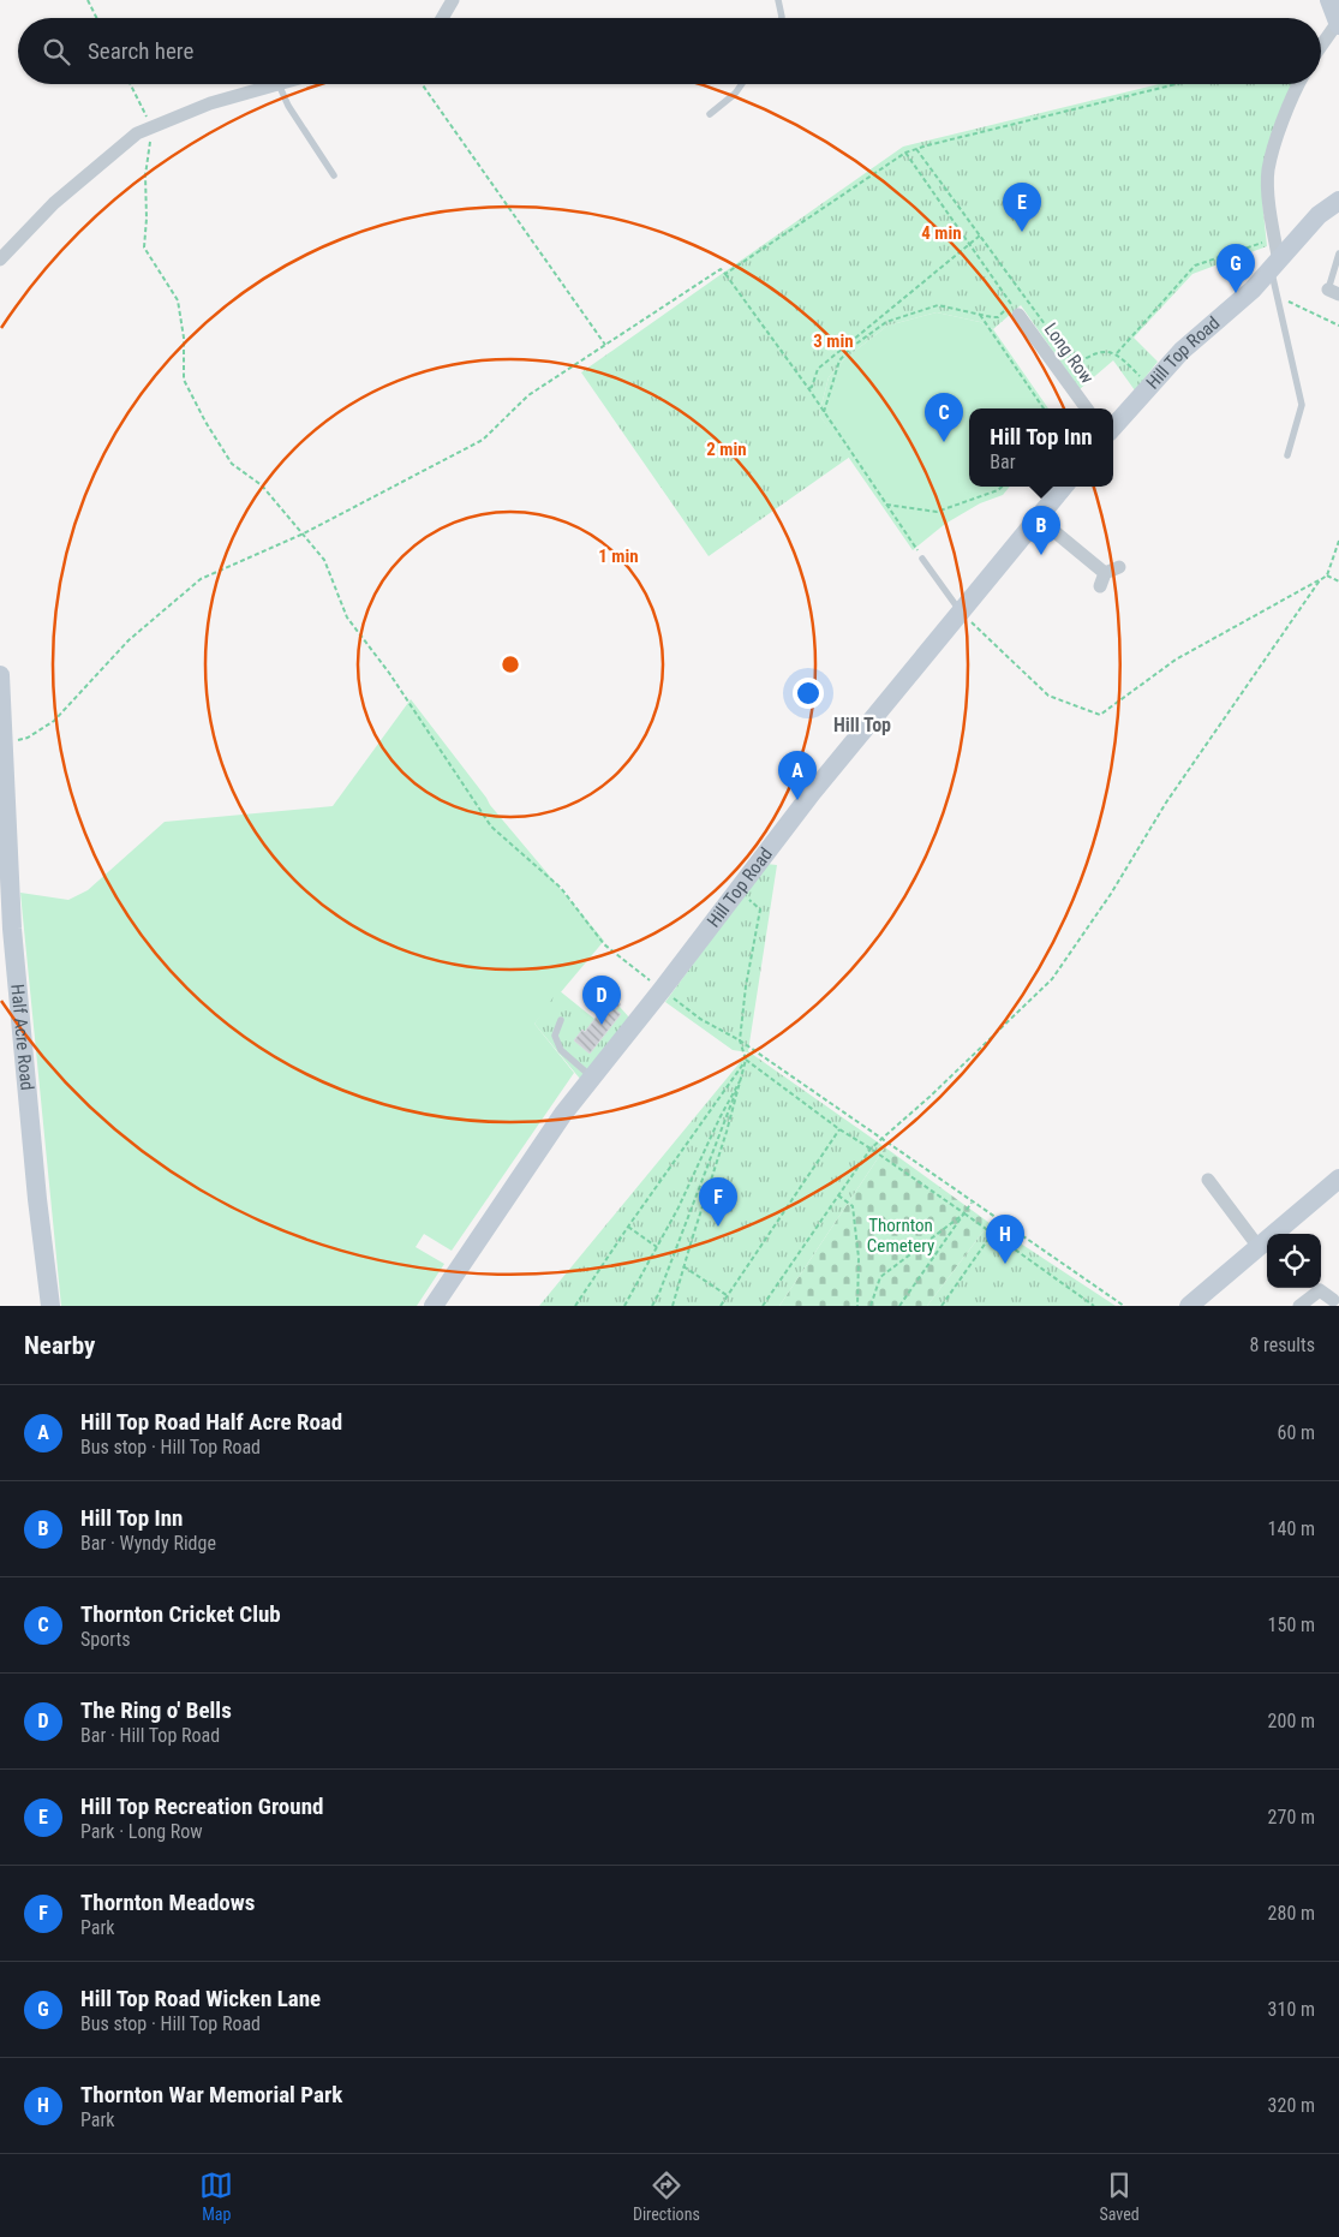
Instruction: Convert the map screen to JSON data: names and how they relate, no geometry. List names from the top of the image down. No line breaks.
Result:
{"streets":{"street":["Long Row","Hill Top Road","Half Acre Road"]},"districts":["Hill Top"],"parks":["Thornton Cemetery"],"page":{"search":"Search here","pins":["E","G","C","B","A","D","F","H"],"popup":["Hill Top Inn","Bar"],"heading":["Nearby","8 results"],"list":[{"mark":"A","name":"Hill Top Road Half Acre Road","note":"Bus stop · Hill Top Road","value":"60 m"},{"mark":"B","name":"Hill Top Inn","note":"Bar · Wyndy Ridge","value":"140 m"},{"mark":"C","name":"Thornton Cricket Club","note":"Sports","value":"150 m"},{"mark":"D","name":"The Ring o' Bells","note":"Bar · Hill Top Road","value":"200 m"},{"mark":"E","name":"Hill Top Recreation Ground","note":"Park · Long Row","value":"270 m"},{"mark":"F","name":"Thornton Meadows","note":"Park","value":"280 m"},{"mark":"G","name":"Hill Top Road Wicken Lane","note":"Bus stop · Hill Top Road","value":"310 m"},{"mark":"H","name":"Thornton War Memorial Park","note":"Park","value":"320 m"}],"nav":["Map","Directions","Saved"]},"rings":["4 min","3 min","2 min","1 min"]}
